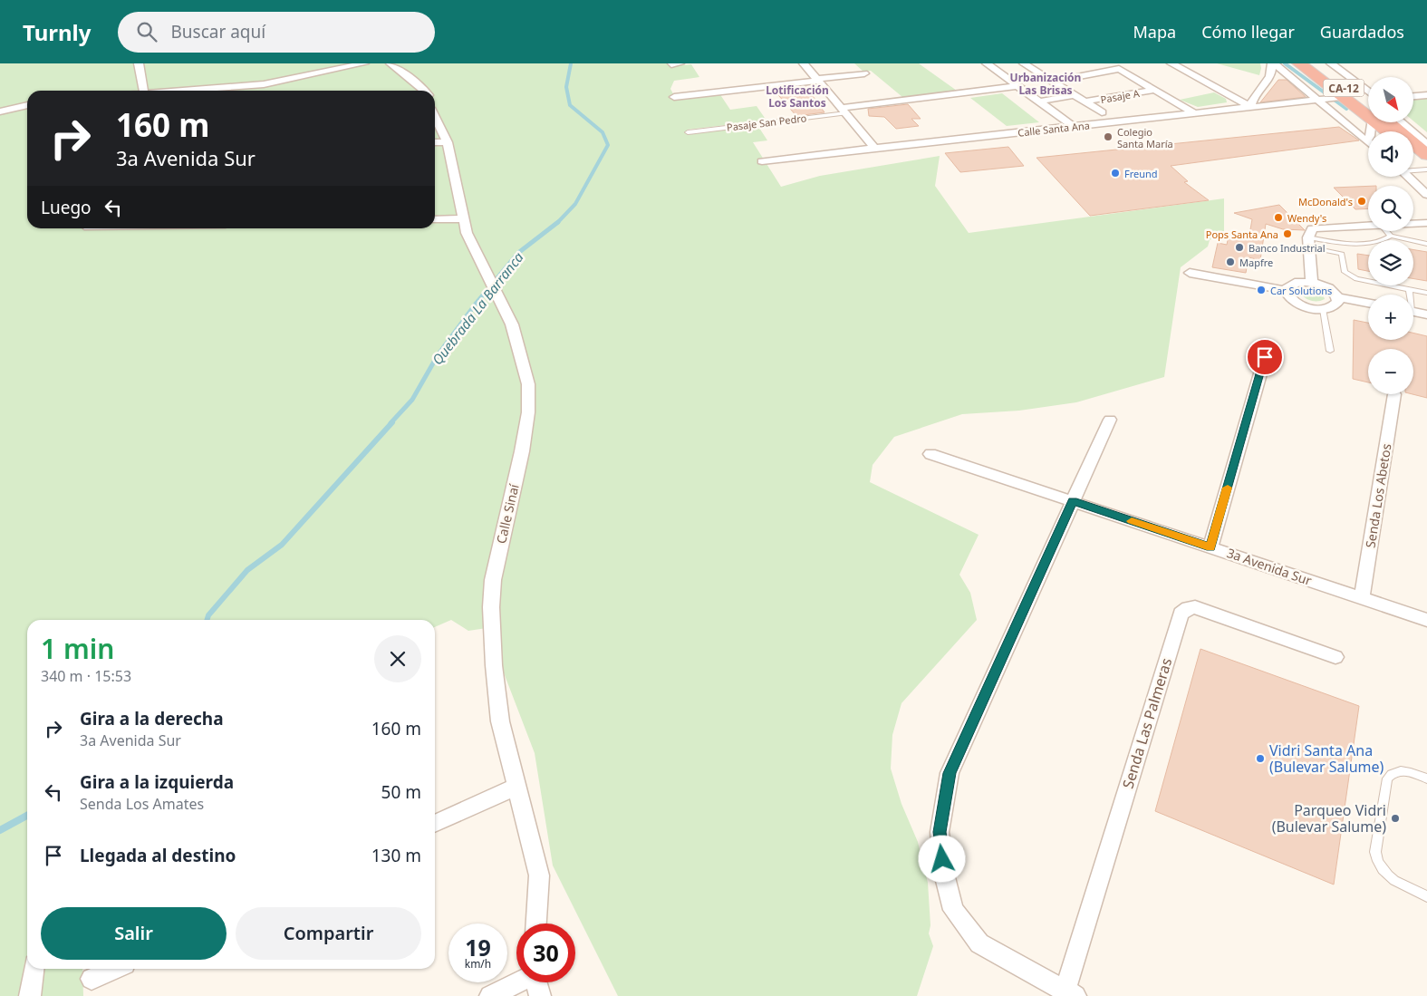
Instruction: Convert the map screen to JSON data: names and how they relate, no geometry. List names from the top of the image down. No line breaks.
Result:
{"streets":{"highway":["CA-12"],"street":["Pasaje A","Calle Santa Ana","Senda Los Abetos","Calle Sinaí","3a Avenida Sur","Senda Las Palmeras"],"lane":["Pasaje San Pedro"]},"crossings":[["CA-12","Calle Santa Ana"],["Senda Los Abetos","3a Avenida Sur"]],"districts":["Urbanización Las Brisas","Lotificación Los Santos"],"water":["Quebrada La Barranca"],"places":["Colegio Santa María","Freund","McDonald's","Wendy's","Pops Santa Ana","Banco Industrial","Mapfre","Car Solutions","Vidri Santa Ana (Bulevar Salume)","Parqueo Vidri (Bulevar Salume)"],"north":"bottom right","page":{"header":"Turnly","search":"Buscar aquí","nav":["Mapa","Cómo llegar","Guardados"],"map_buttons":["+","−"],"turn":["160 m","3a Avenida Sur"],"then":"Luego","heading":["1 min","340 m · 15:53"],"list":[{"name":"Gira a la derecha","note":"3a Avenida Sur","value":"160 m"},{"name":"Gira a la izquierda","note":"Senda Los Amates","value":"50 m"},{"name":"Llegada al destino","value":"130 m"}],"buttons":["Salir","Compartir"],"speed":"19 km/h","limit":"30"}}
